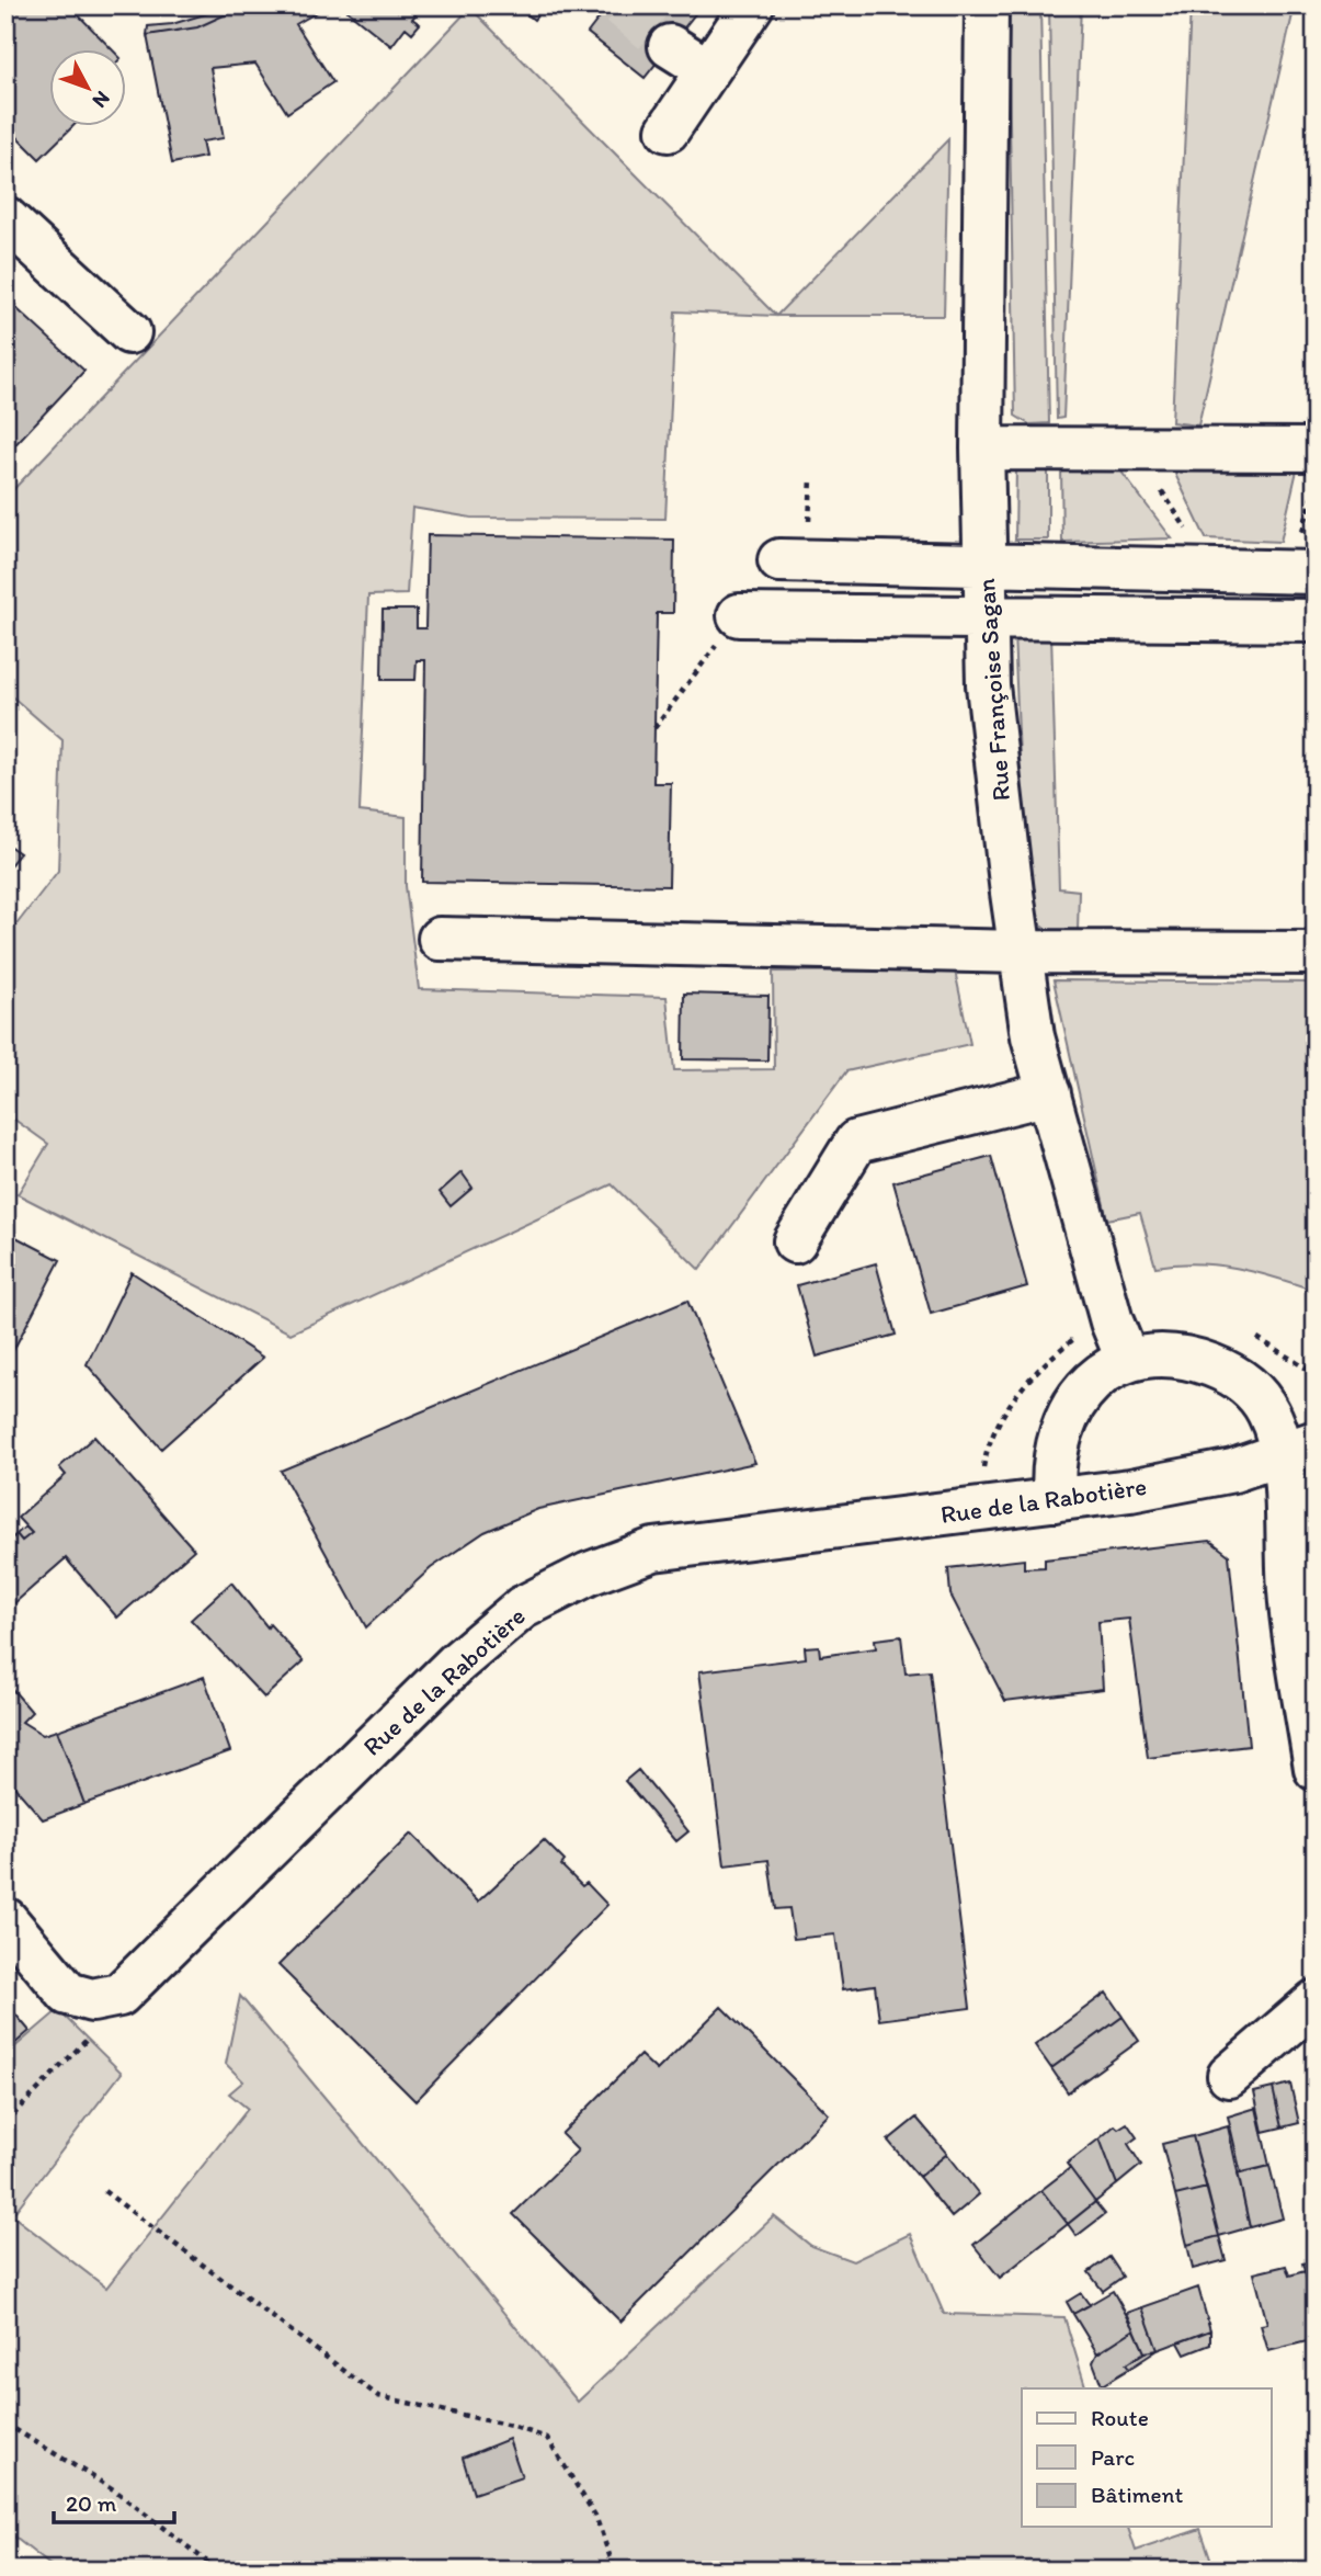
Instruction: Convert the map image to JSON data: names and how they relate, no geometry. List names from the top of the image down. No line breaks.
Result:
{"streets":{"street":["Rue Françoise Sagan","Rue de la Rabotière"]},"legend":["Route","Parc","Bâtiment"],"scale_bar":"20 m","north":"bottom right"}
